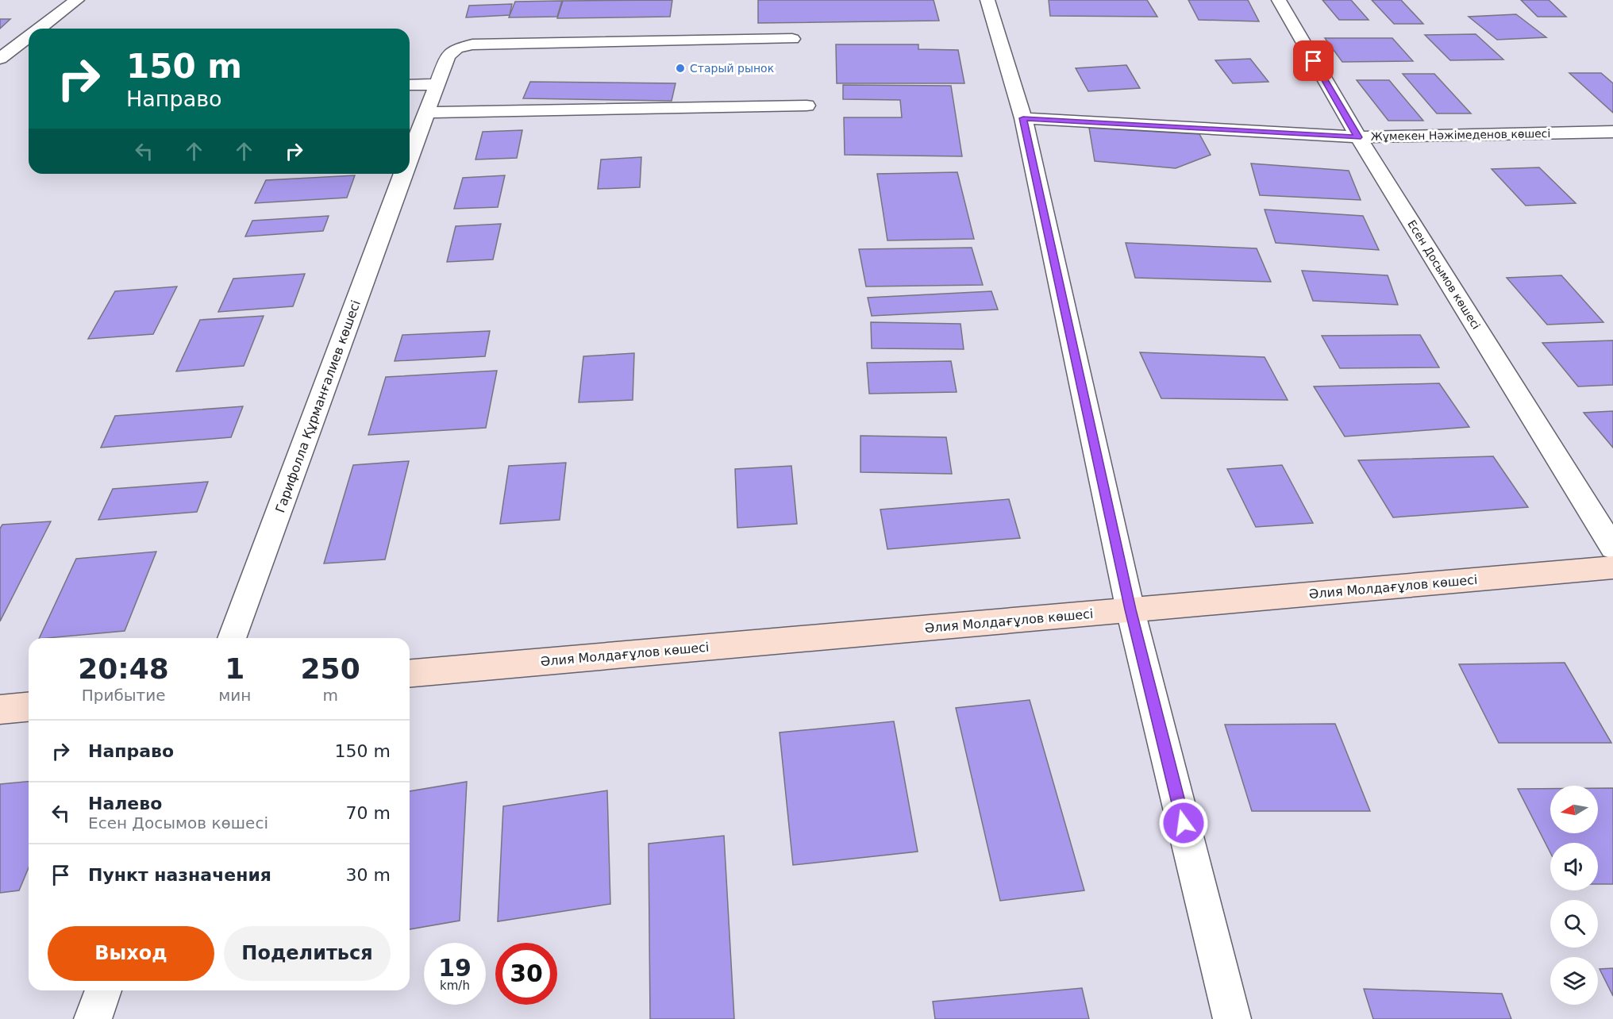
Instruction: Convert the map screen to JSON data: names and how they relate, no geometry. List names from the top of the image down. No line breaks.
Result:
{"streets":{"main road":["Әлия Молдағұлов көшесі"],"street":["Жұмекен Нәжімеденов көшесі","Есен Досымов көшесі","Гарифолла Құрманғалиев көшесі"]},"crossings":[["Жұмекен Нәжімеденов көшесі","Есен Досымов көшесі"]],"places":["Старый рынок"],"north":"left","page":{"turn":["150 m","Направо"],"eta":["20:48","Прибытие","1","мин","250","m"],"list":[{"name":"Направо","value":"150 m"},{"name":"Налево","note":"Есен Досымов көшесі","value":"70 m"},{"name":"Пункт назначения","value":"30 m"}],"buttons":["Выход","Поделиться"],"speed":"19 km/h","limit":"30"}}
